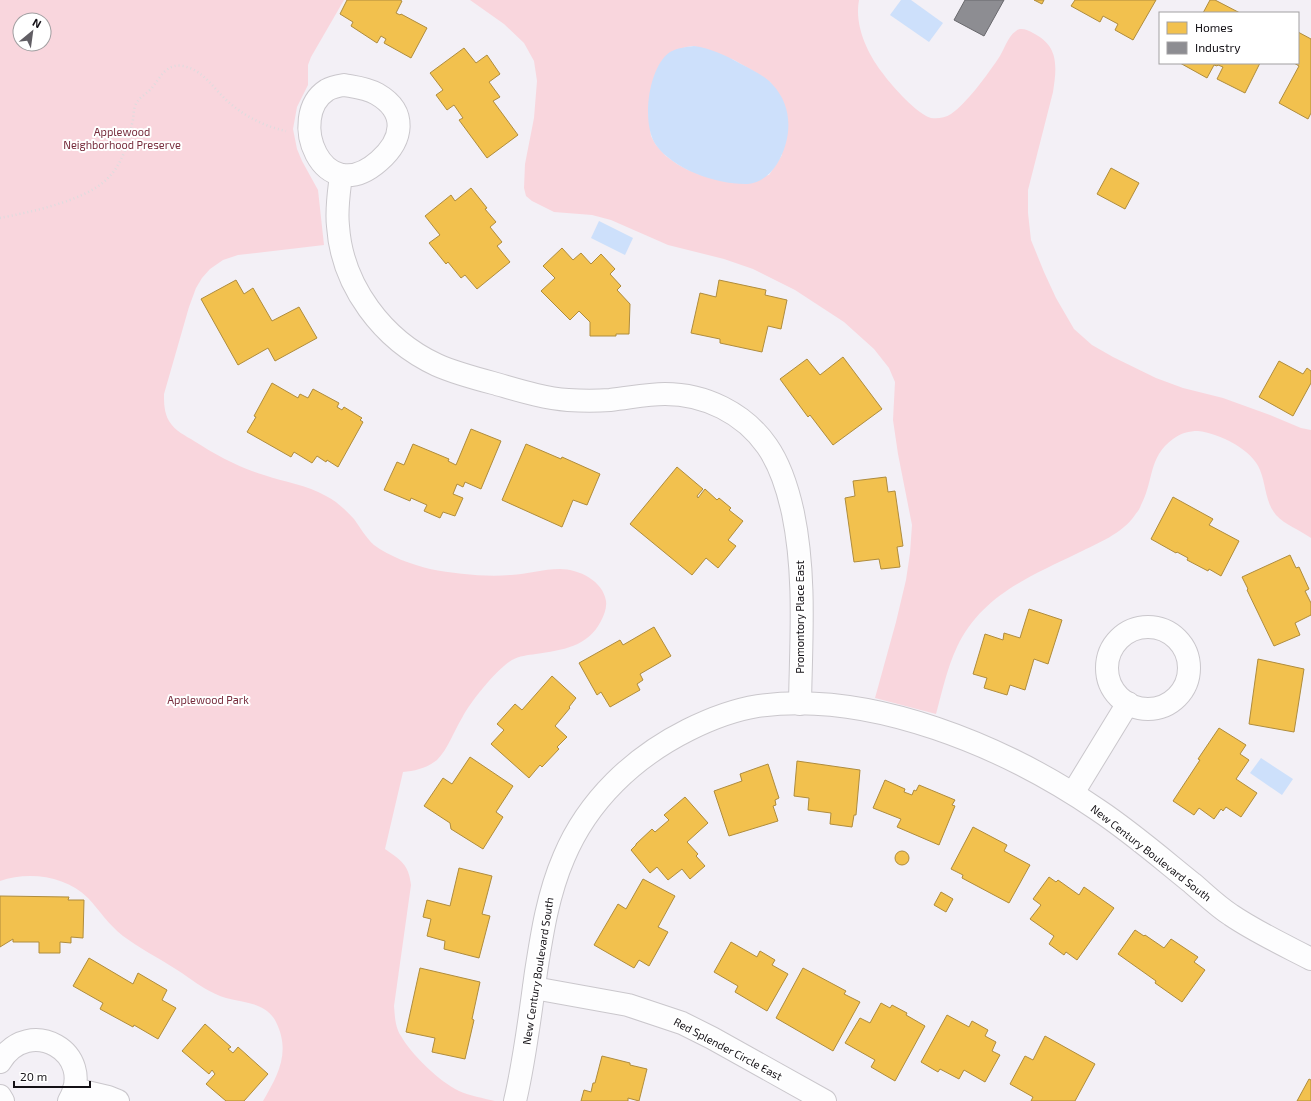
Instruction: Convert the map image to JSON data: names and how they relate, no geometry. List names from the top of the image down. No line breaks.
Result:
{"streets":{"street":["Promontory Place East","New Century Boulevard South","Red Splender Circle East"]},"crossings":[["Promontory Place East","New Century Boulevard South"],["New Century Boulevard South","Red Splender Circle East"]],"parks":["Applewood Neighborhood Preserve","Applewood Park"],"legend":["Homes","Industry"],"scale_bar":"20 m","north":"top right"}
